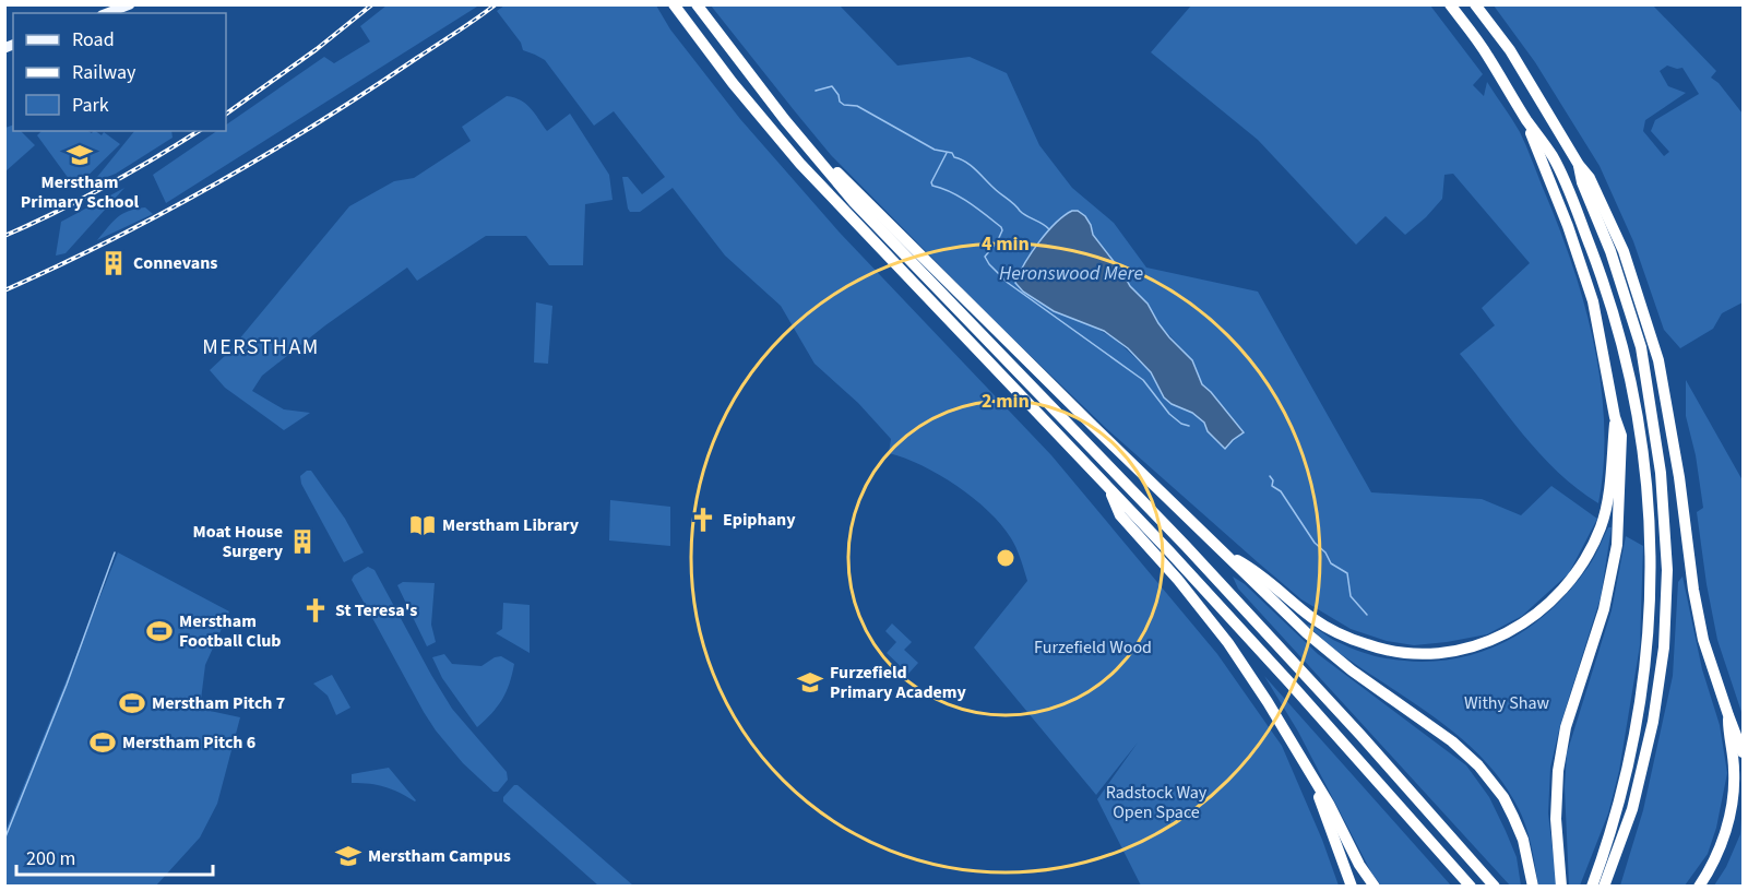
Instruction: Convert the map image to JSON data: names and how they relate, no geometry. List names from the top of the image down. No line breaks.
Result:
{"districts":["MERSTHAM"],"water":["Heronswood Mere"],"parks":["Furzefield Wood","Withy Shaw","Radstock Way Open Space"],"places":{"school or university":["Merstham Primary School","Furzefield Primary Academy","Merstham Campus"],"building":["Connevans","Moat House Surgery"],"church":["Epiphany","St Teresa's"],"library":["Merstham Library"],"sports":["Merstham Football Club","Merstham Pitch 7","Merstham Pitch 6"]},"legend":["Road","Railway","Park"],"scale_bar":"200 m","rings":["4 min","2 min"]}
